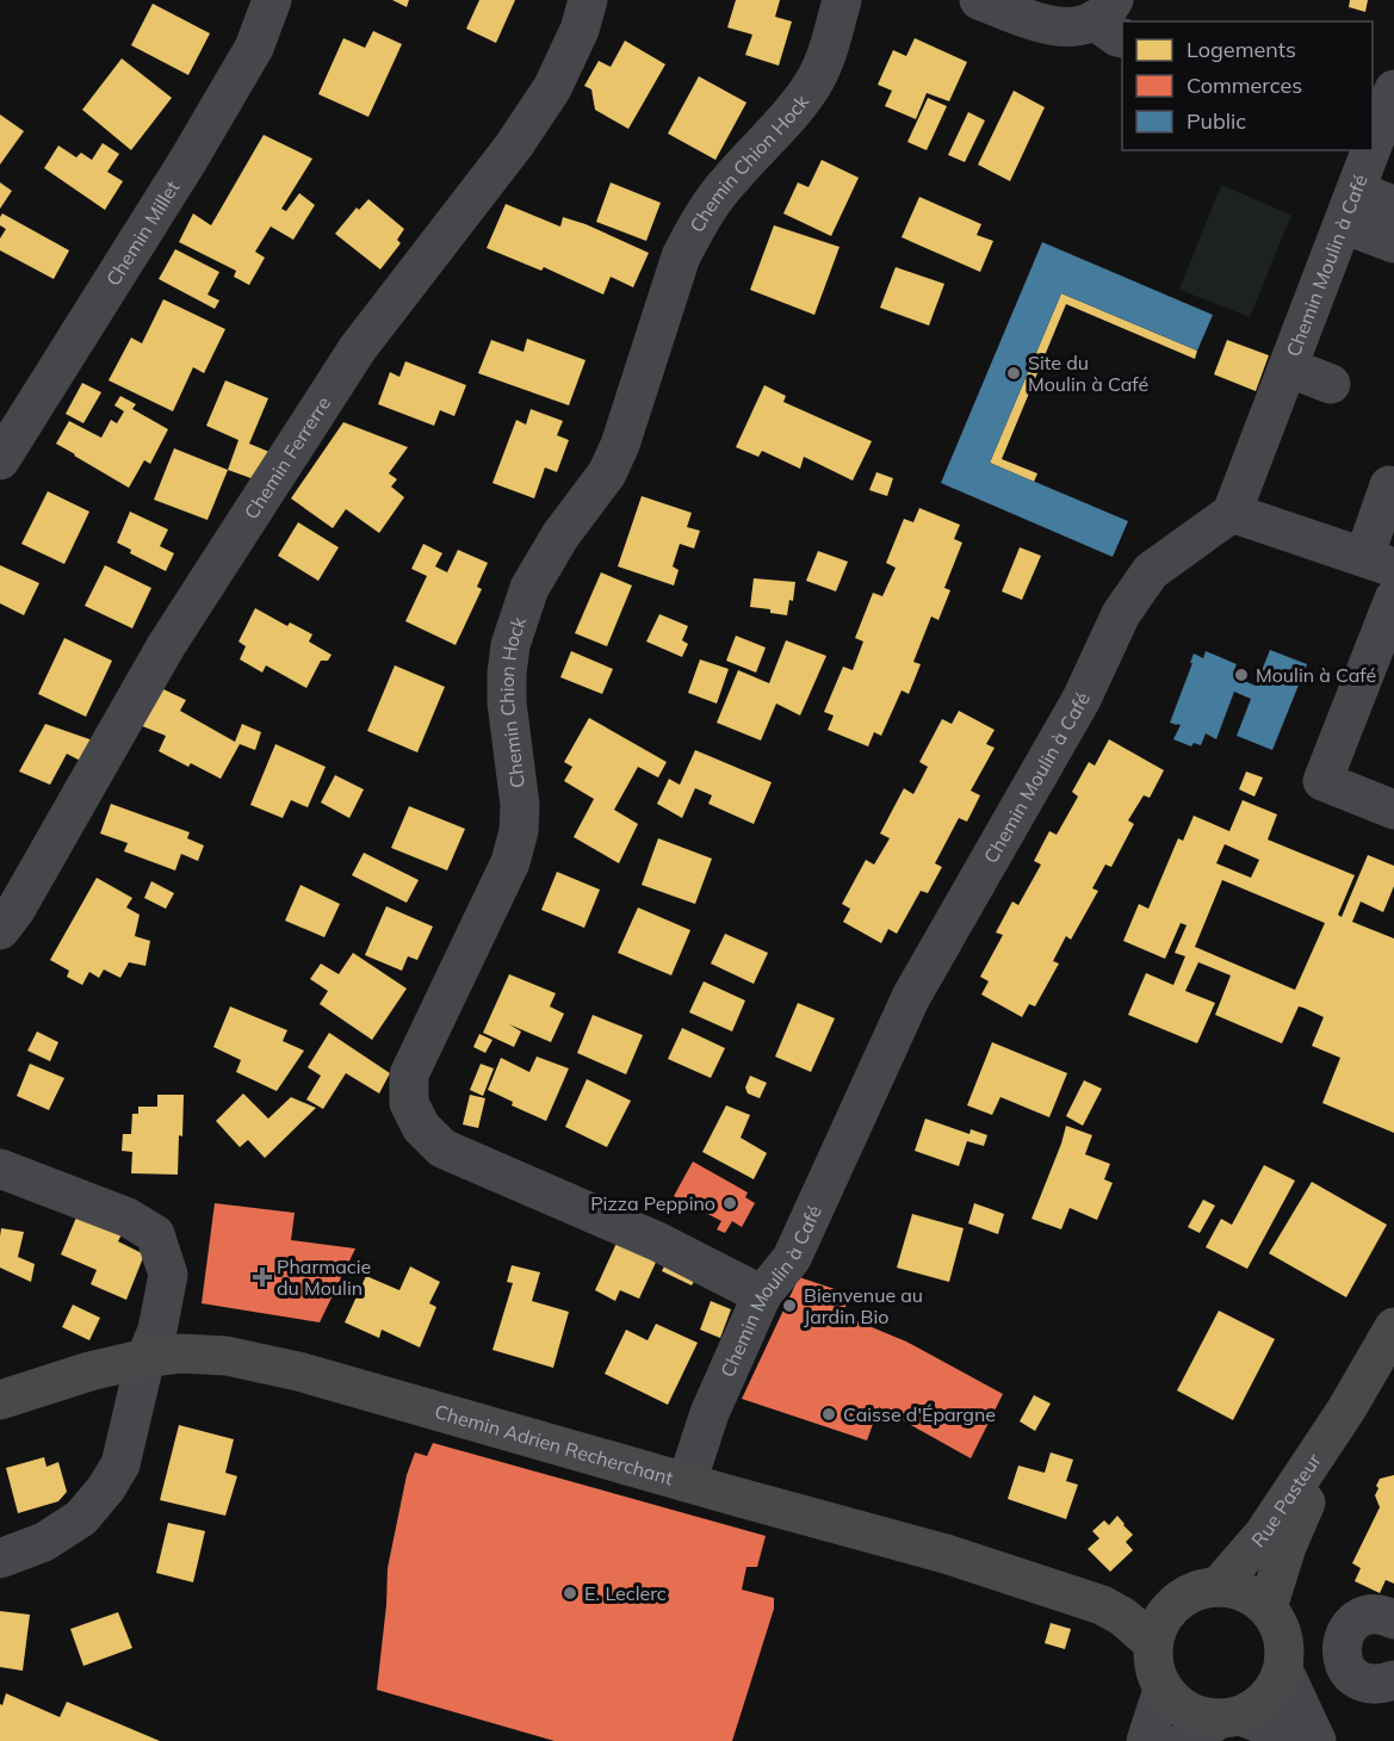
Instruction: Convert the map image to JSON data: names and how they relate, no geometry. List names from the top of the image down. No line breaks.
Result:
{"streets":{"main road":["Chemin Adrien Recherchant","Rue Pasteur"],"street":["Chemin Chion Hock","Chemin Millet","Chemin Moulin à Café","Chemin Ferrerre"]},"crossings":[["Chemin Chion Hock","Chemin Moulin à Café"],["Chemin Moulin à Café","Chemin Adrien Recherchant"],["Chemin Adrien Recherchant","Rue Pasteur"]],"places":{"other":["Site du Moulin à Café","Moulin à Café","Pizza Peppino","Bienvenue au Jardin Bio","Caisse d'Épargne","E. Leclerc"],"health":["Pharmacie du Moulin"]},"legend":["Logements","Commerces","Public"]}
